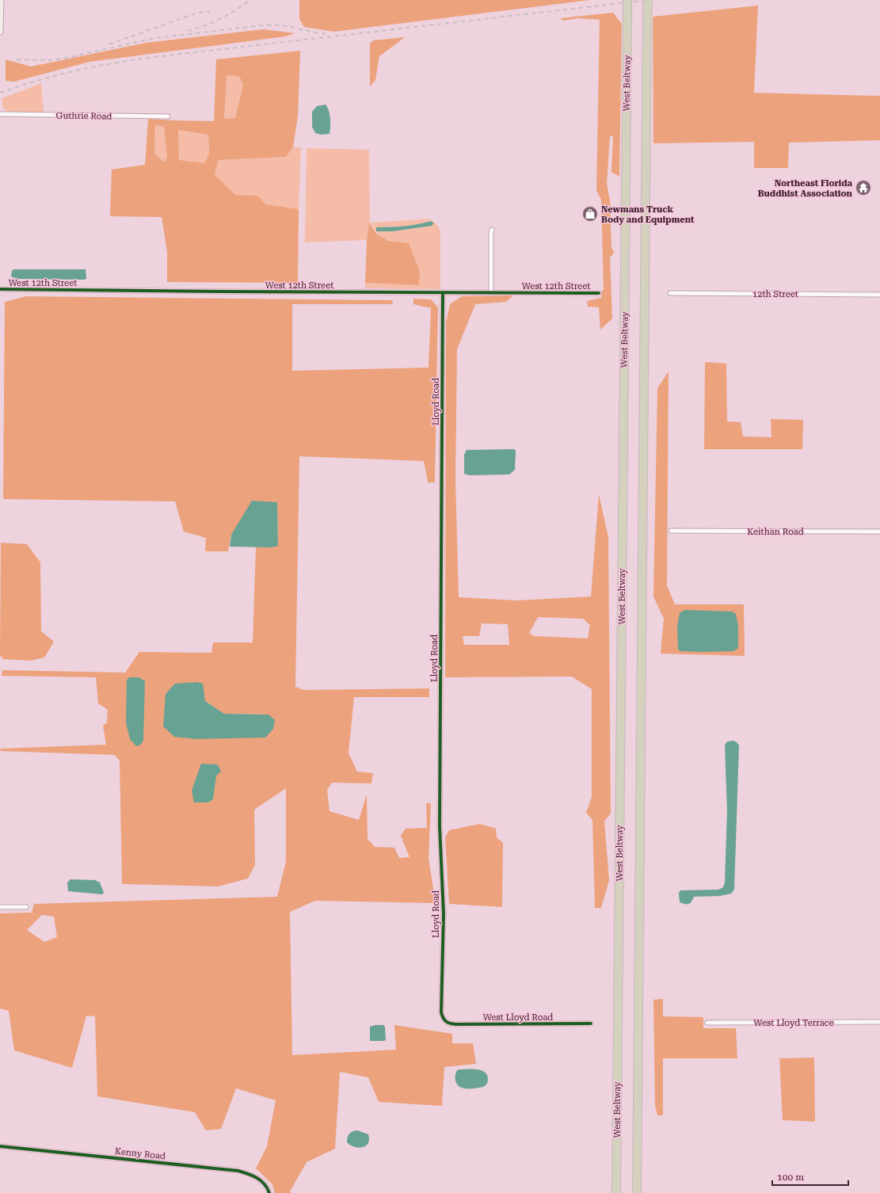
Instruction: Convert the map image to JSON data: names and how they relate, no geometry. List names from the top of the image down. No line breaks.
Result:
{"streets":{"highway":["West Beltway"],"street":["Guthrie Road","West 12th Street","12th Street","Lloyd Road","Keithan Road","West Lloyd Road","West Lloyd Terrace","Kenny Road"]},"crossings":[["West 12th Street","Lloyd Road"],["Lloyd Road","West Lloyd Road"]],"places":{"temple":["Northeast Florida Buddhist Association"],"shop":["Newmans Truck Body and Equipment"]},"scale_bar":"100 m"}
